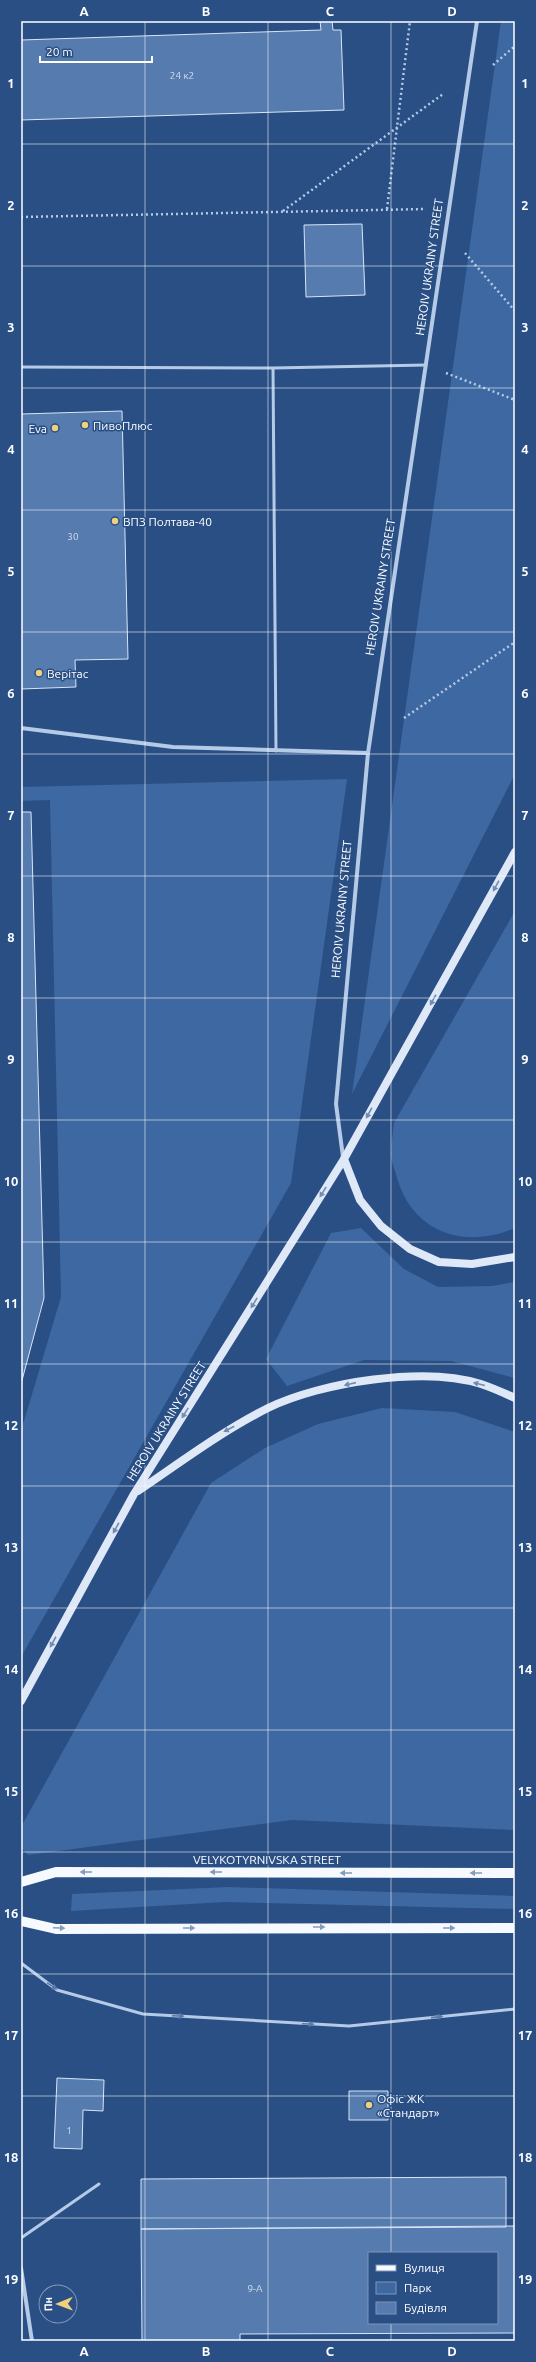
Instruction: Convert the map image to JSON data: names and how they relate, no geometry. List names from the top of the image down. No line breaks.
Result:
{"streets":{"main road":["HEROIV UKRAINY STREET","VELYKOTYRNIVSKA STREET"]},"one_way":["HEROIV UKRAINY STREET"],"places":["ПивоПлюс","Eva","ВПЗ Полтава-40","Верітас","Офіс ЖК «Стандарт»"],"house_numbers":["24 к2","30","1","9-А"],"legend":["Вулиця","Парк","Будівля"],"scale_bar":"20 m","north":"left","grid":{"columns":["A","B","C","D"],"rows":["1","2","3","4","5","6","7","8","9","10","11","12","13","14","15","16","17","18","19"]}}
